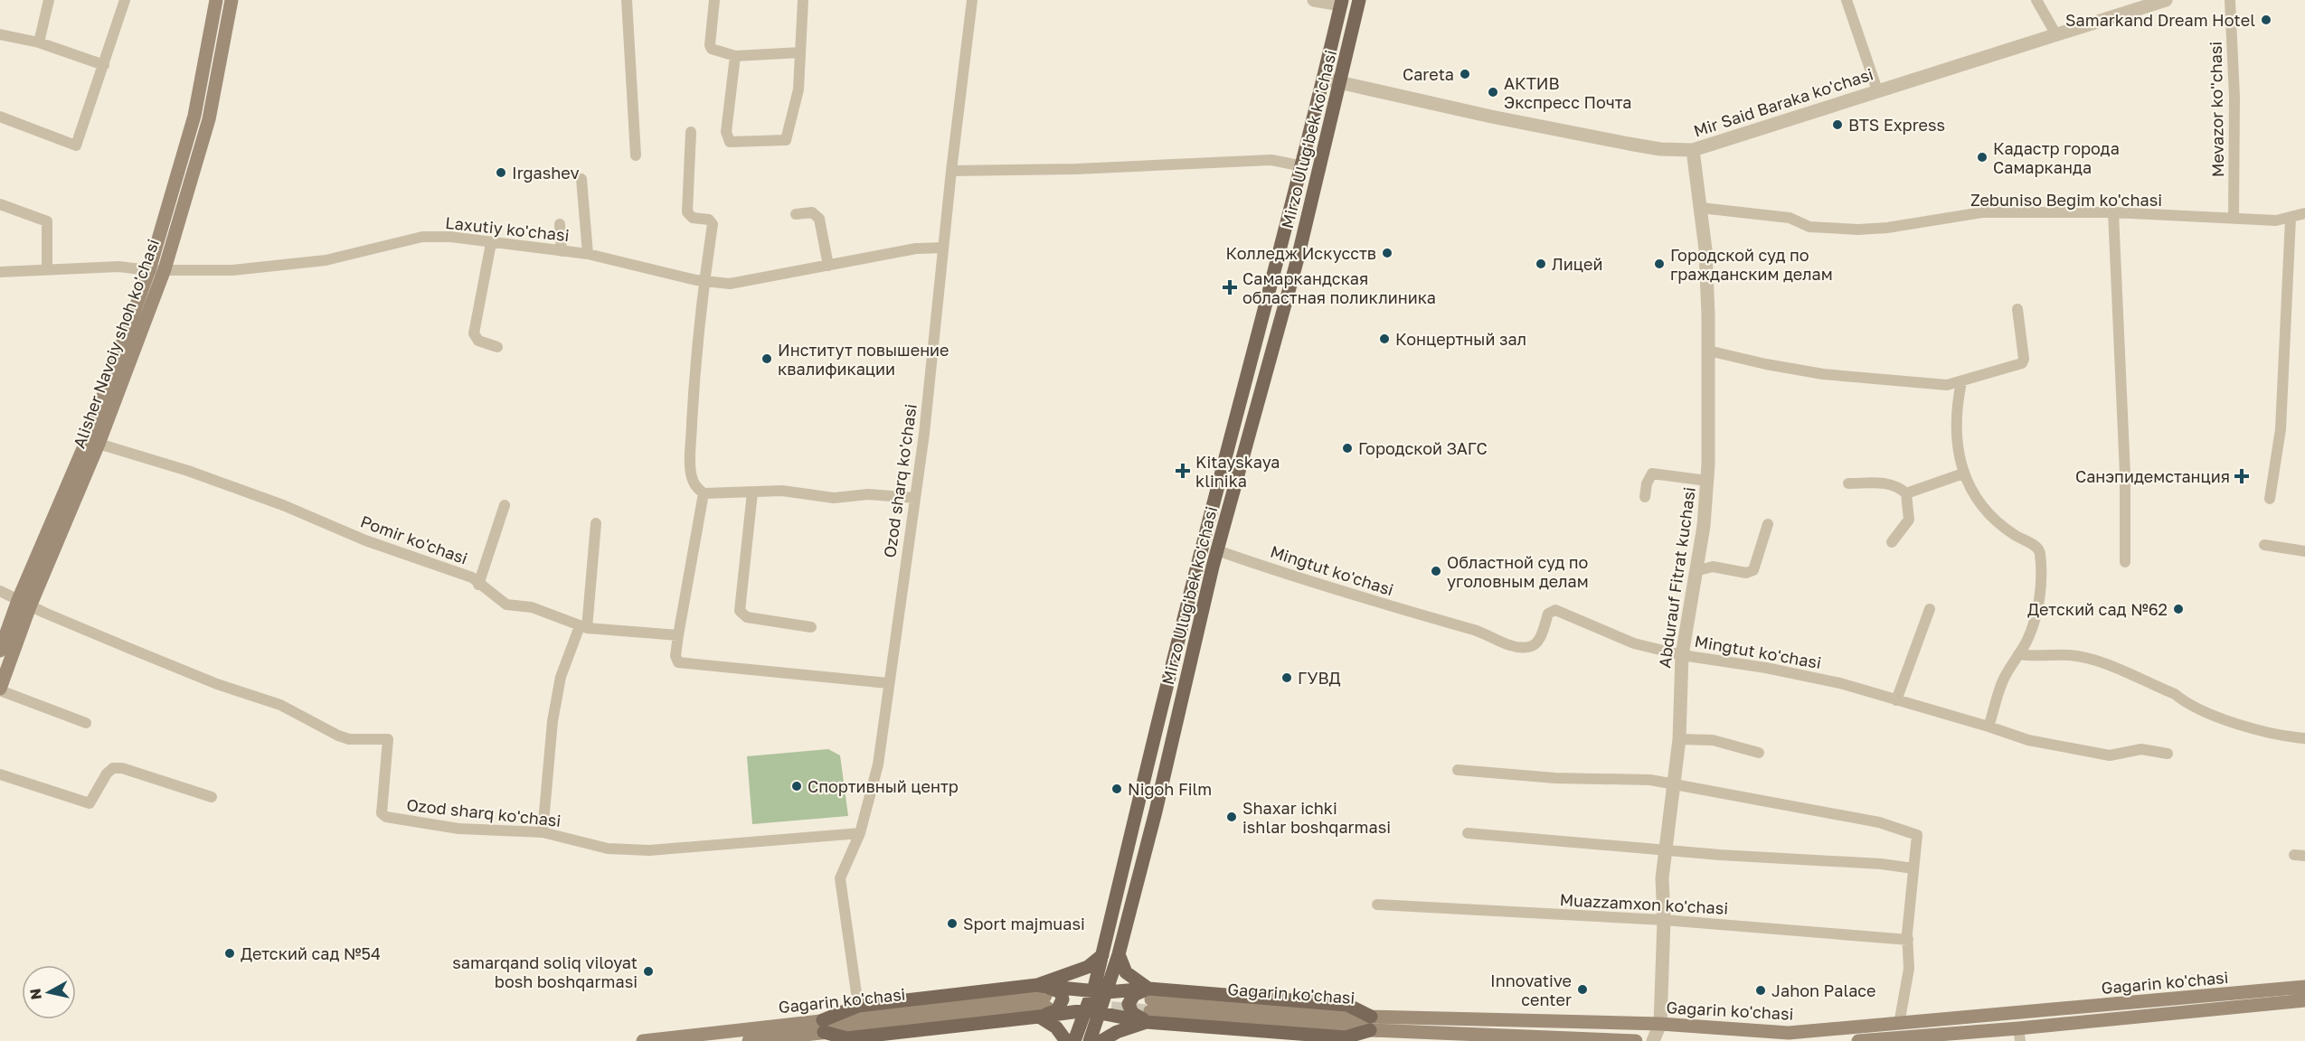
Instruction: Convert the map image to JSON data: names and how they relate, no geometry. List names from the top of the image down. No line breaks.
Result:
{"streets":{"main road":["Mirzo Ulug'bek ko'chasi","Alisher Navoiy shoh ko'chasi","Gagarin ko'chasi"],"street":["Mir Said Baraka ko'chasi","Mevazor ko''chasi","Zebuniso Begim ko'chasi","Laxutiy ko'chasi","Ozod sharq ko'chasi","Pomir ko'chasi","Mingtut ko'chasi","Abdurauf Fitrat kuchasi","Muazzamxon ko'chasi"]},"crossings":[["Mir Said Baraka ko'chasi","Mirzo Ulug'bek ko'chasi"],["Mir Said Baraka ko'chasi","Abdurauf Fitrat kuchasi"],["Mevazor ko''chasi","Zebuniso Begim ko'chasi"],["Mirzo Ulug'bek ko'chasi","Mingtut ko'chasi"],["Zebuniso Begim ko'chasi","Abdurauf Fitrat kuchasi"],["Laxutiy ko'chasi","Alisher Navoiy shoh ko'chasi"],["Laxutiy ko'chasi","Ozod sharq ko'chasi"],["Alisher Navoiy shoh ko'chasi","Ozod sharq ko'chasi"],["Alisher Navoiy shoh ko'chasi","Pomir ko'chasi"],["Mingtut ko'chasi","Abdurauf Fitrat kuchasi"],["Abdurauf Fitrat kuchasi","Muazzamxon ko'chasi"],["Abdurauf Fitrat kuchasi","Gagarin ko'chasi"]],"places":{"other":["Samarkand Dream Hotel","Careta","АКТИВ Экспресс Почта","BTS Express","Кадастр города Самарканда","Irgashev","Колледж Искусств","Лицей","Городской суд по гражданским делам","Концертный зал","Институт повышение квалификации","Городской ЗАГС","Областной суд по уголовным делам","Детский сад №62","ГУВД","Спортивный центр","Nigoh Film","Shaxar ichki ishlar boshqarmasi","Sport majmuasi","Детский сад №54","samarqand soliq viloyat bosh boshqarmasi","Innovative center","Jahon Palace"],"health":["Самаркандская областная поликлиника","Kitayskaya klinika","Санэпидемстанция"]},"north":"left"}
